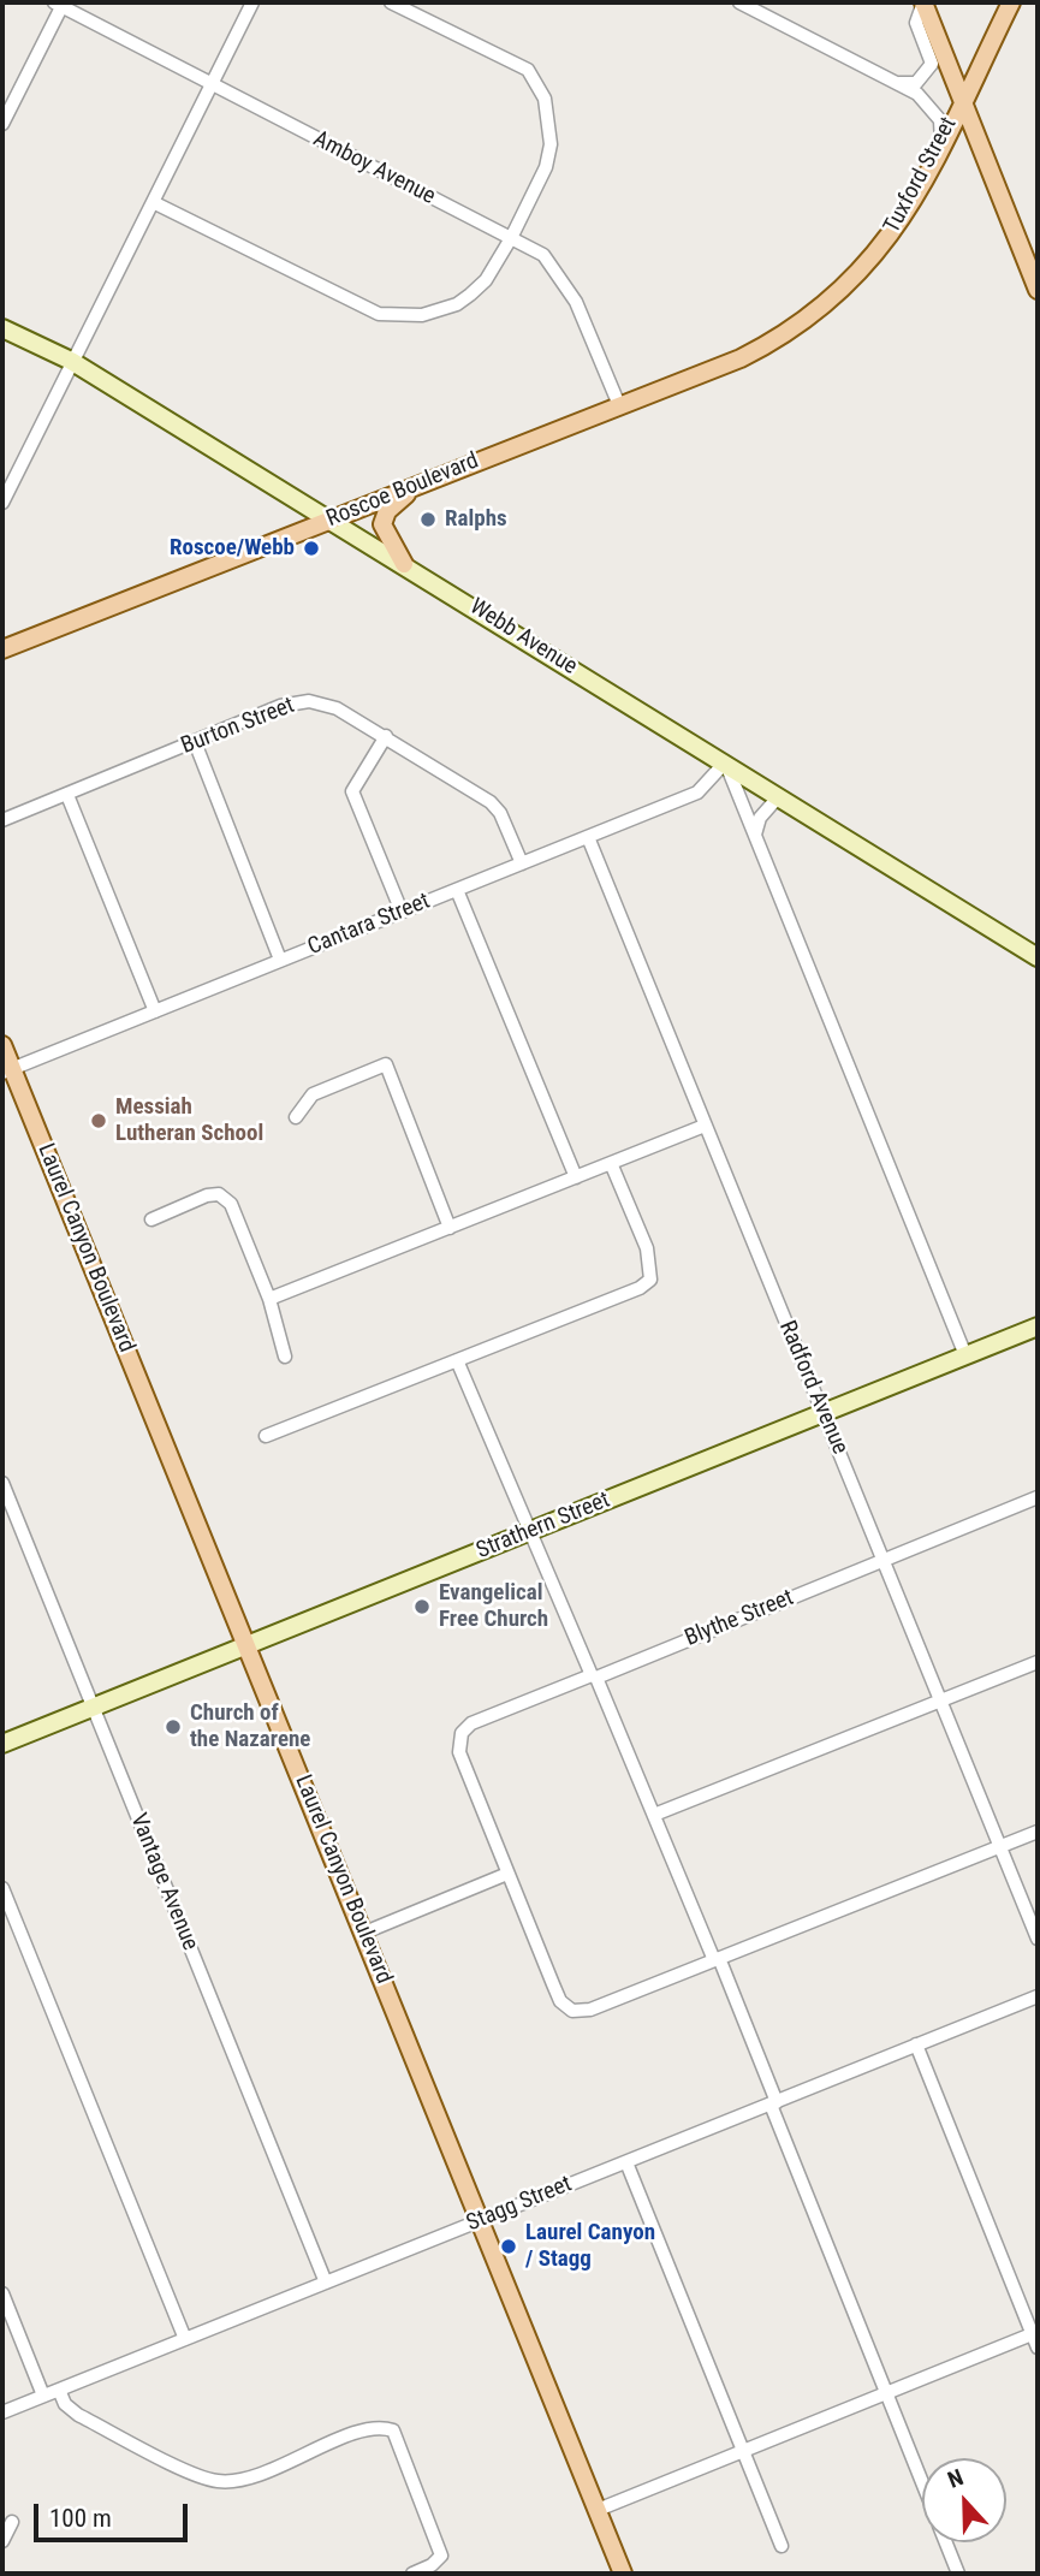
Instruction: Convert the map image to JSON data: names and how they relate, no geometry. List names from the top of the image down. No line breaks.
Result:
{"streets":{"main road":["Tuxford Street","Roscoe Boulevard","Laurel Canyon Boulevard"],"street":["Amboy Avenue","Webb Avenue","Burton Street","Cantara Street","Radford Avenue","Strathern Street","Blythe Street","Vantage Avenue","Stagg Street"]},"crossings":[["Amboy Avenue","Roscoe Boulevard"],["Tuxford Street","Roscoe Boulevard"],["Roscoe Boulevard","Webb Avenue"],["Webb Avenue","Cantara Street"],["Burton Street","Cantara Street"],["Cantara Street","Laurel Canyon Boulevard"],["Cantara Street","Radford Avenue"],["Laurel Canyon Boulevard","Strathern Street"],["Laurel Canyon Boulevard","Stagg Street"],["Radford Avenue","Strathern Street"],["Radford Avenue","Blythe Street"],["Strathern Street","Vantage Avenue"],["Vantage Avenue","Stagg Street"]],"places":["Ralphs","Roscoe/Webb","Messiah Lutheran School","Evangelical Free Church","Church of the Nazarene","Laurel Canyon / Stagg"],"scale_bar":"100 m","north":"top"}
